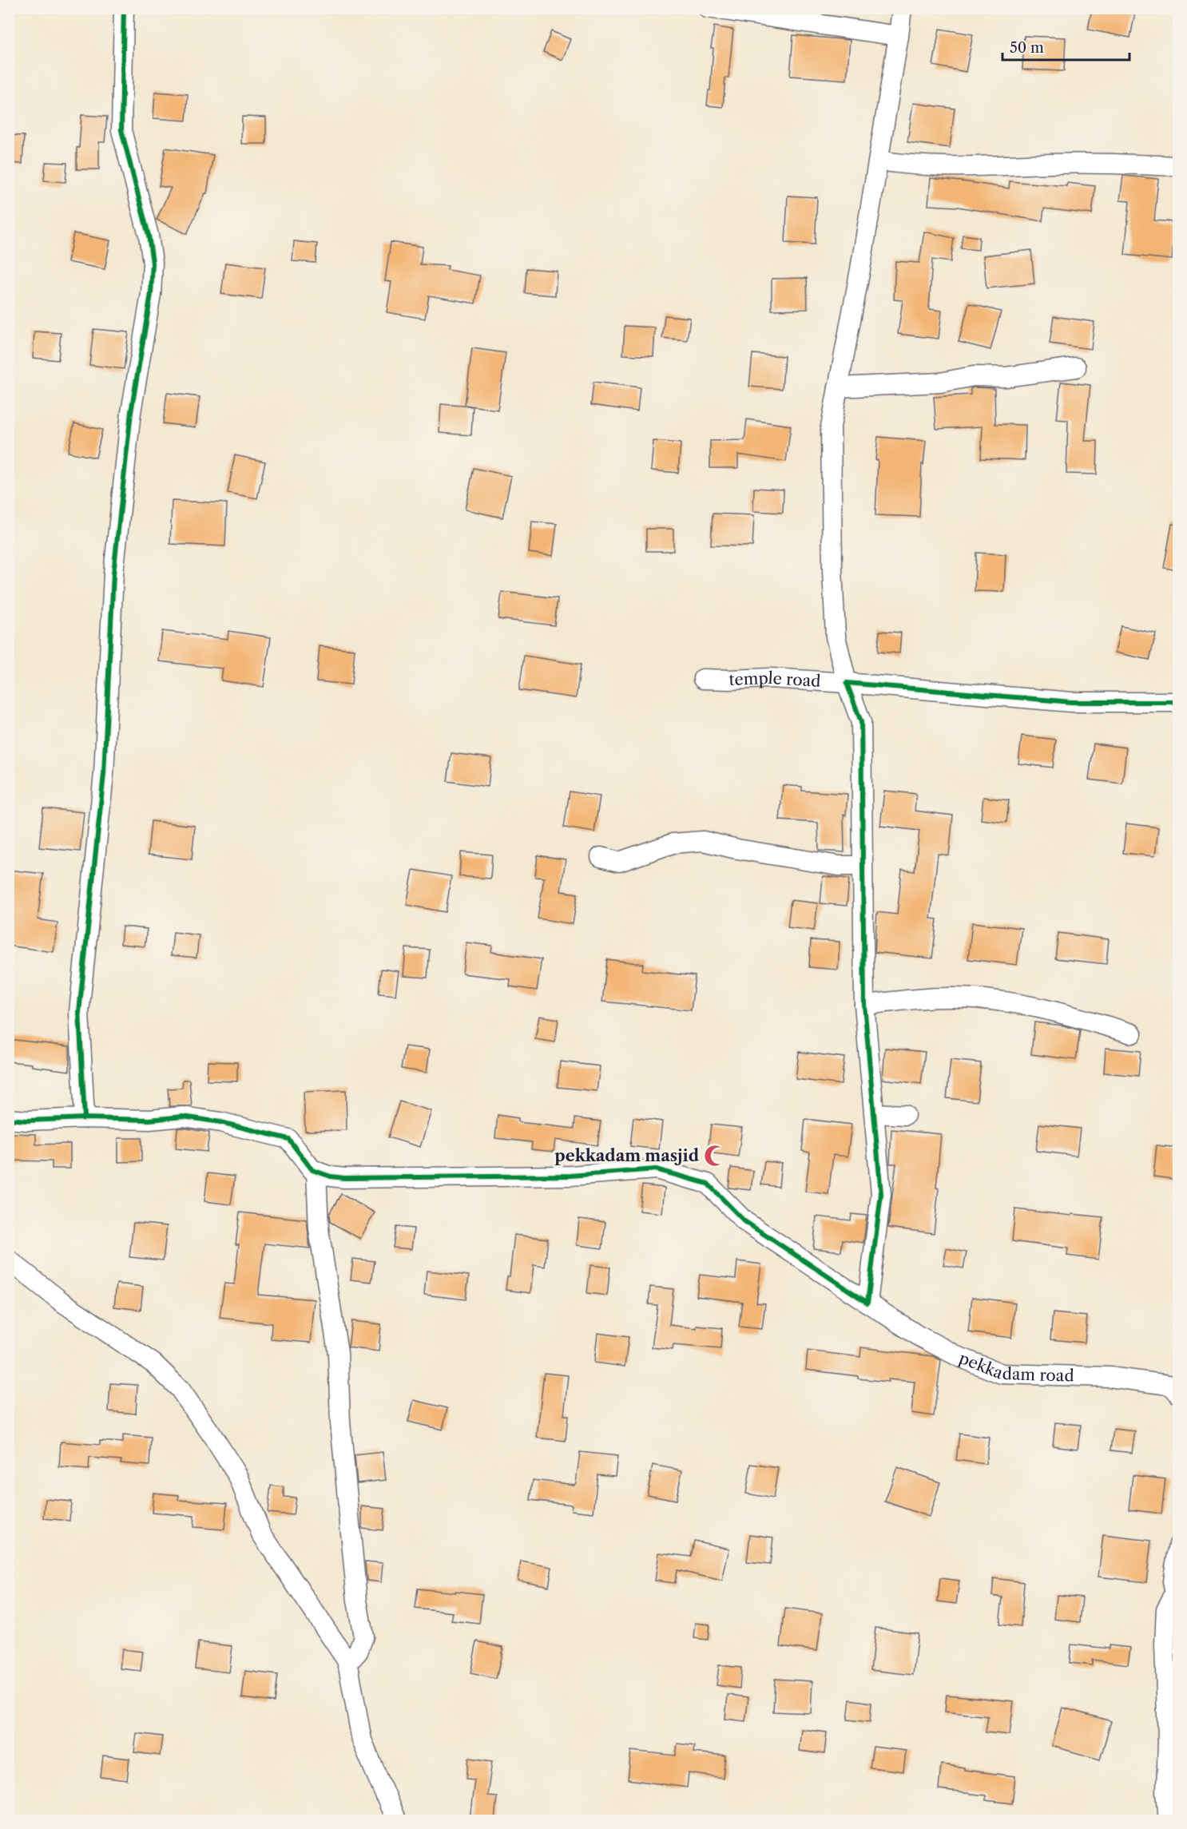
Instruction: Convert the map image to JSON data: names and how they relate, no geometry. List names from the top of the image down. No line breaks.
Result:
{"streets":{"street":["temple road","pekkadam road"]},"places":{"mosque":["pekkadam masjid"]},"scale_bar":"50 m"}
